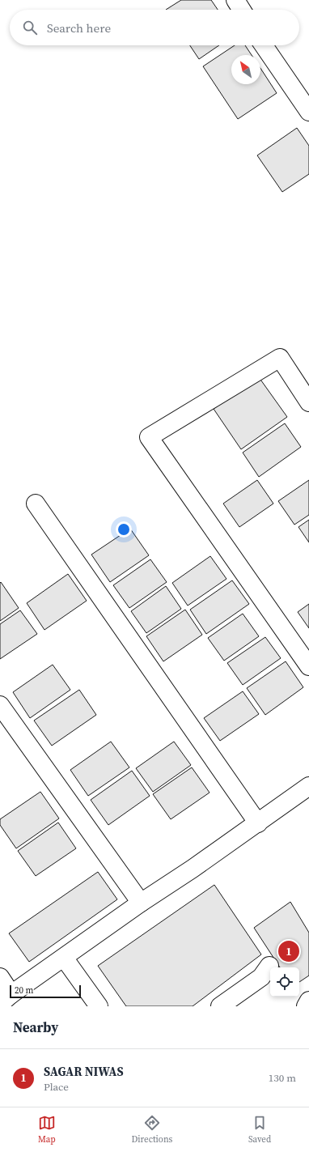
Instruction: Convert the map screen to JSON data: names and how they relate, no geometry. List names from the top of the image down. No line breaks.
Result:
{"scale_bar":"20 m","north":"top left","page":{"search":"Search here","pins":"1","scale":"20 m","heading":"Nearby","list":[{"mark":"1","name":"SAGAR NIWAS","note":"Place","value":"130 m"}],"nav":["Map","Directions","Saved"]}}
